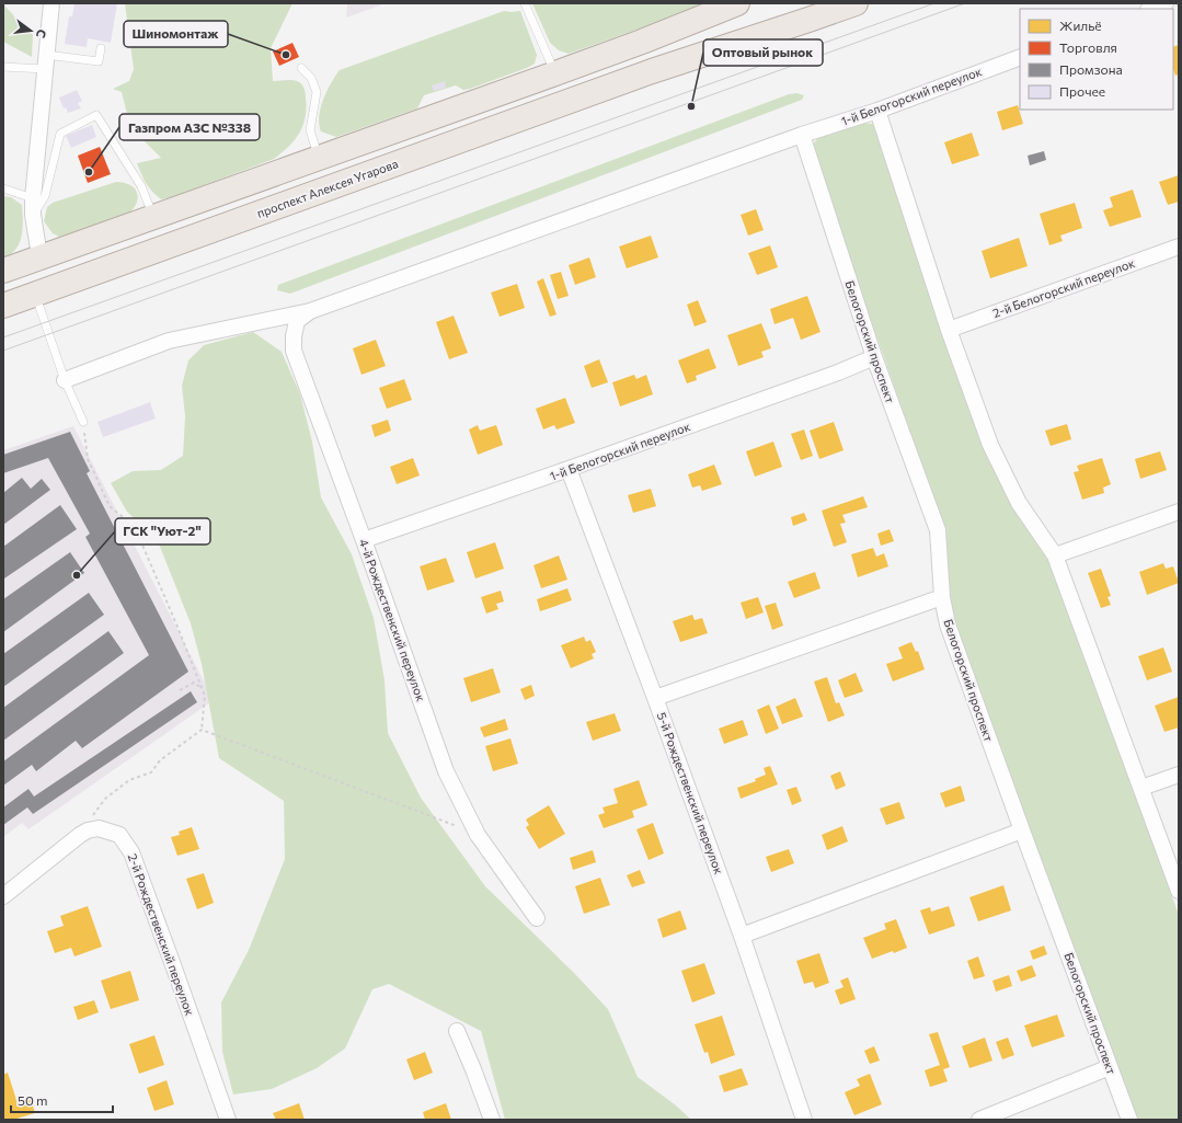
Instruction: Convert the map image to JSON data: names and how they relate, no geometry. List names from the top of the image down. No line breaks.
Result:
{"streets":{"main road":["проспект Алексея Угарова"],"street":["1-й Белогорский переулок","2-й Белогорский переулок","Белогорский проспект","4-й Рождественский переулок","5-й Рождественский переулок","2-й Рождественский переулок"]},"crossings":[["1-й Белогорский переулок","Белогорский проспект"],["1-й Белогорский переулок","4-й Рождественский переулок"],["1-й Белогорский переулок","5-й Рождественский переулок"]],"places":["Шиномонтаж","Оптовый рынок","Газпром АЗС №338","ГСК \"Уют-2\""],"legend":["Жильё","Торговля","Промзона","Прочее"],"scale_bar":"50 m","north":"right"}
